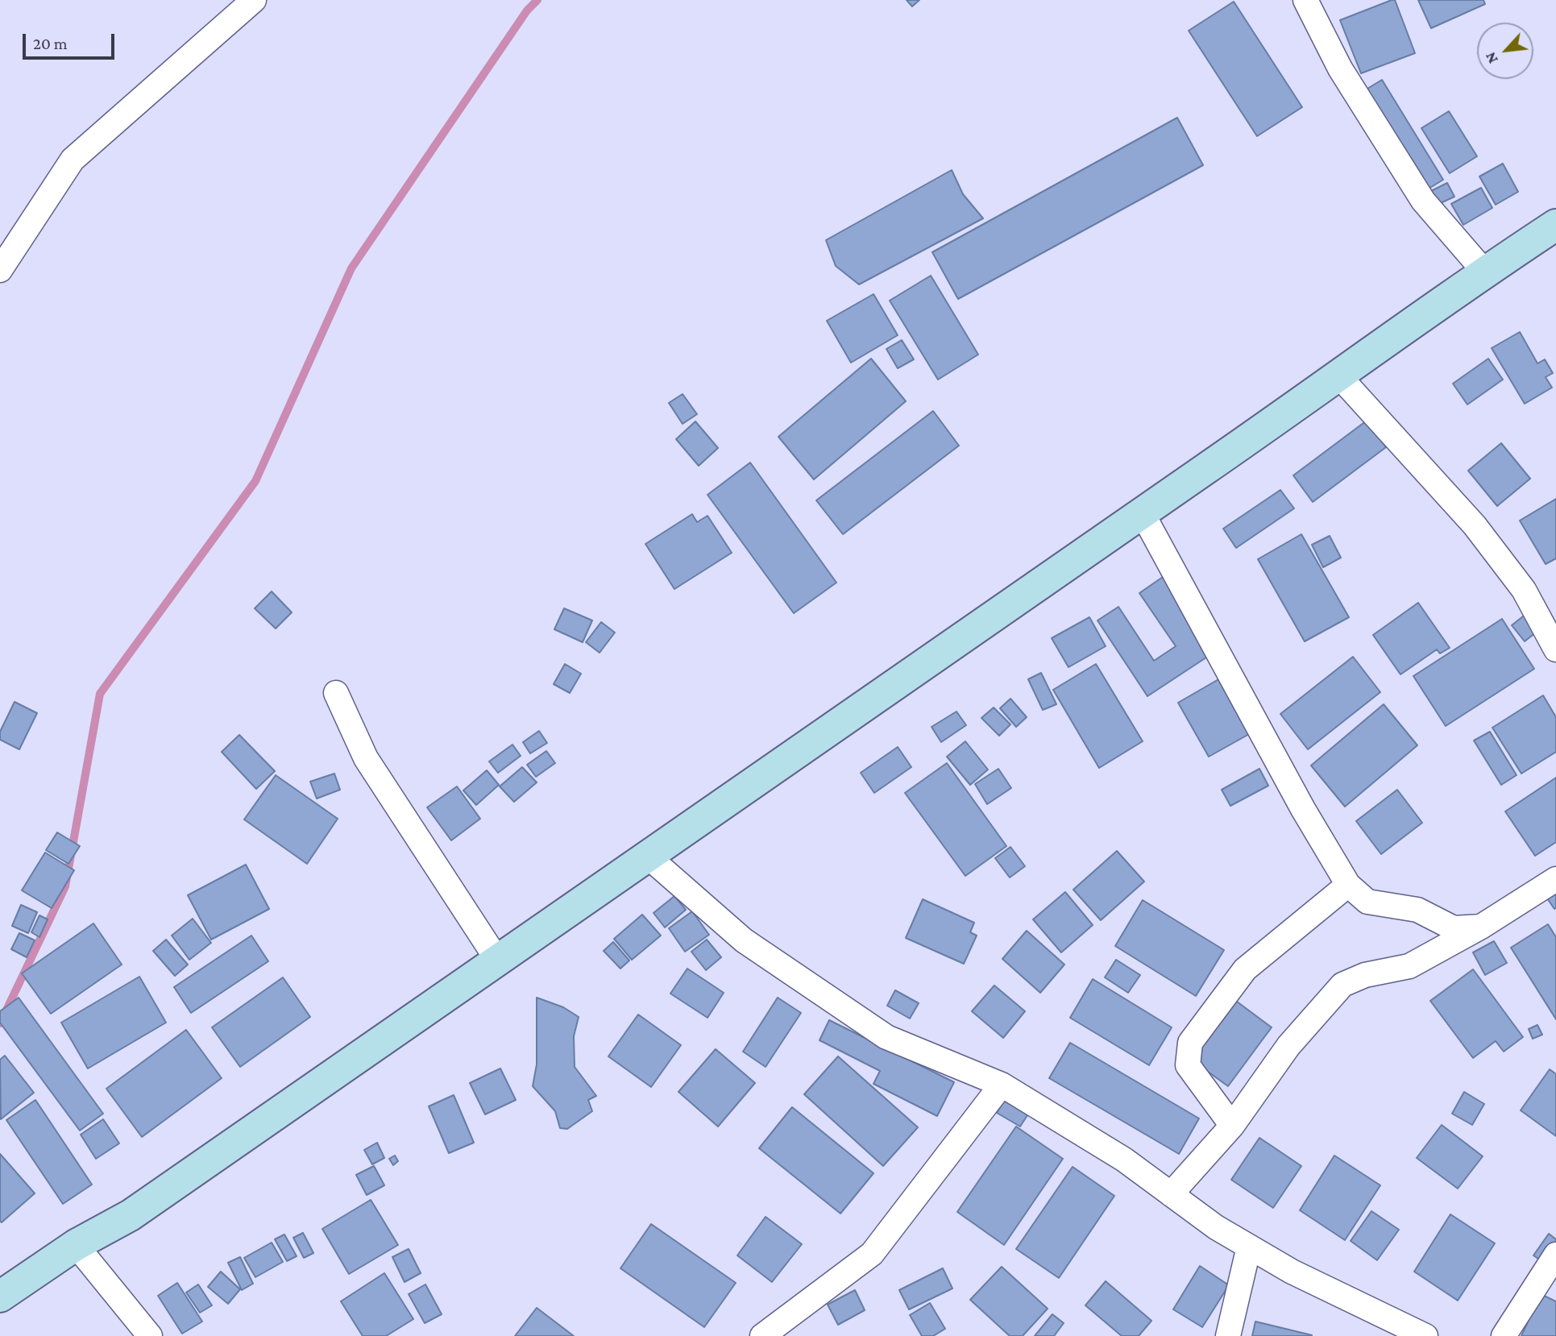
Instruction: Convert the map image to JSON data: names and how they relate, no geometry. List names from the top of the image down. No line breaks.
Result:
{"scale_bar":"20 m","north":"bottom left"}
